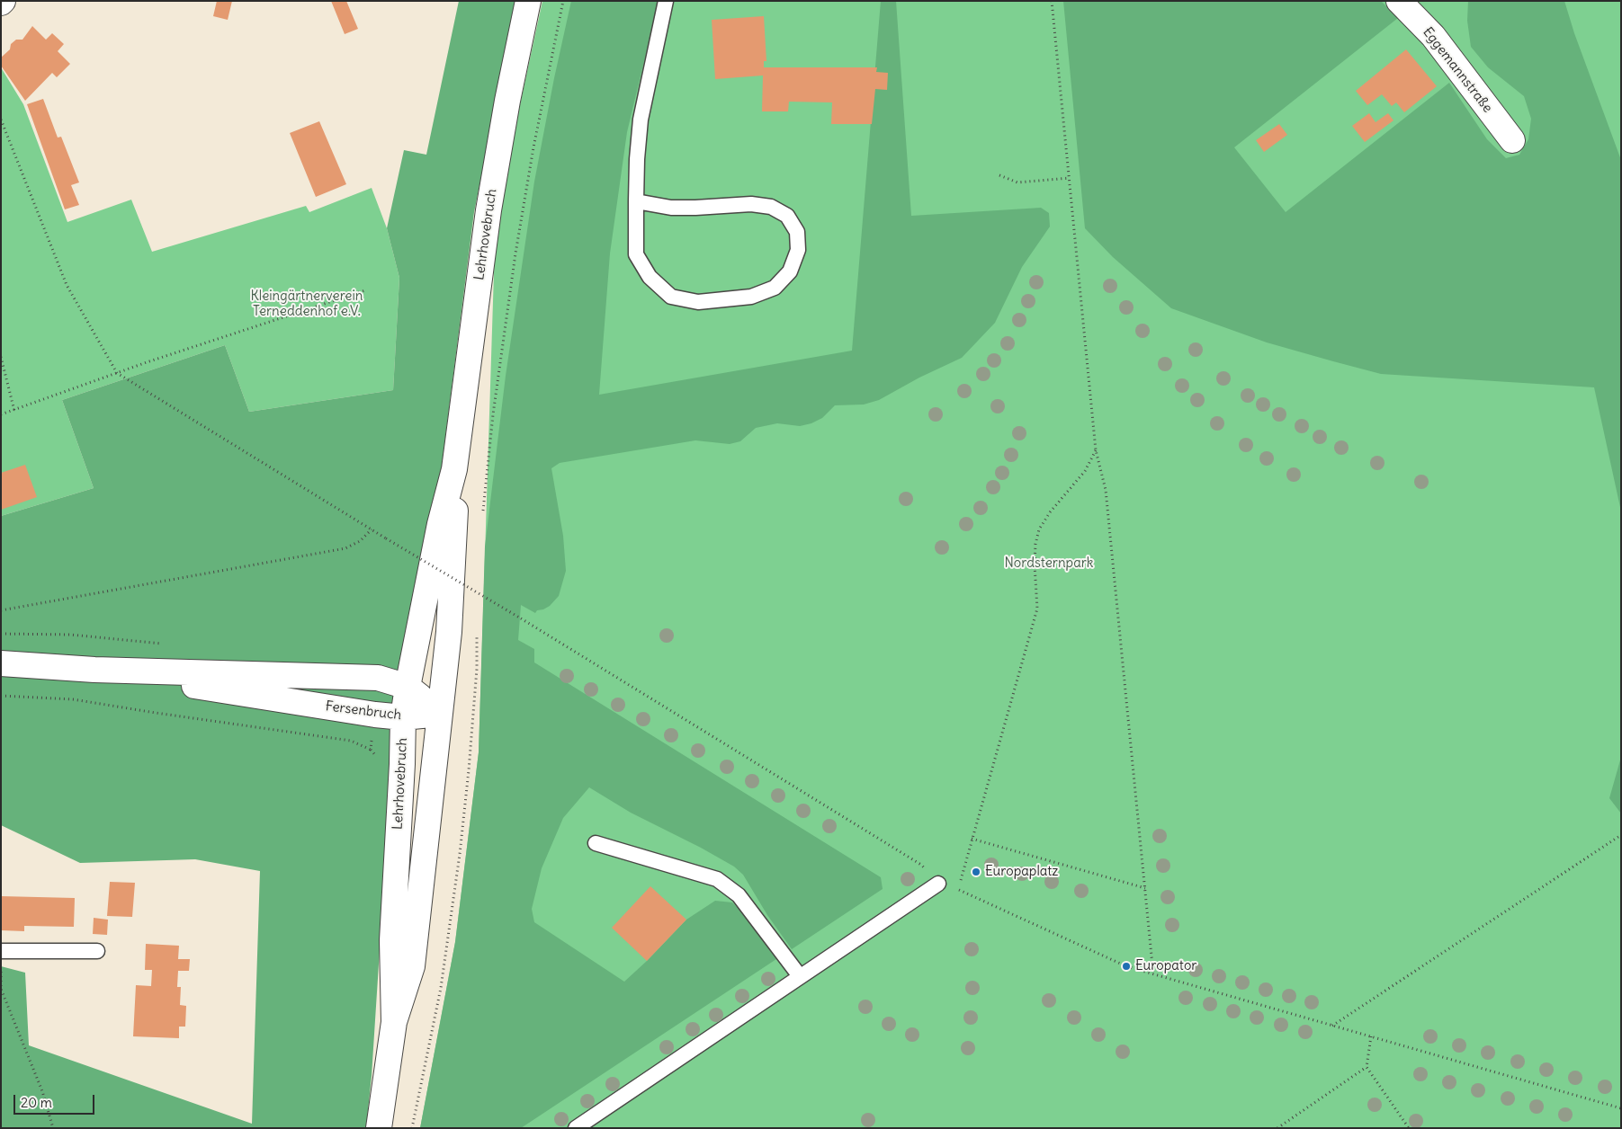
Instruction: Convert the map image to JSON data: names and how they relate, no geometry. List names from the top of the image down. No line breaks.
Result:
{"streets":{"street":["Eggemannstraße","Lehrhovebruch","Fersenbruch"]},"crossings":[["Lehrhovebruch","Fersenbruch"]],"parks":["Kleingärtnerverein Terneddenhof e.V.","Nordsternpark"],"places":["Europaplatz","Europator"],"scale_bar":"20 m"}
